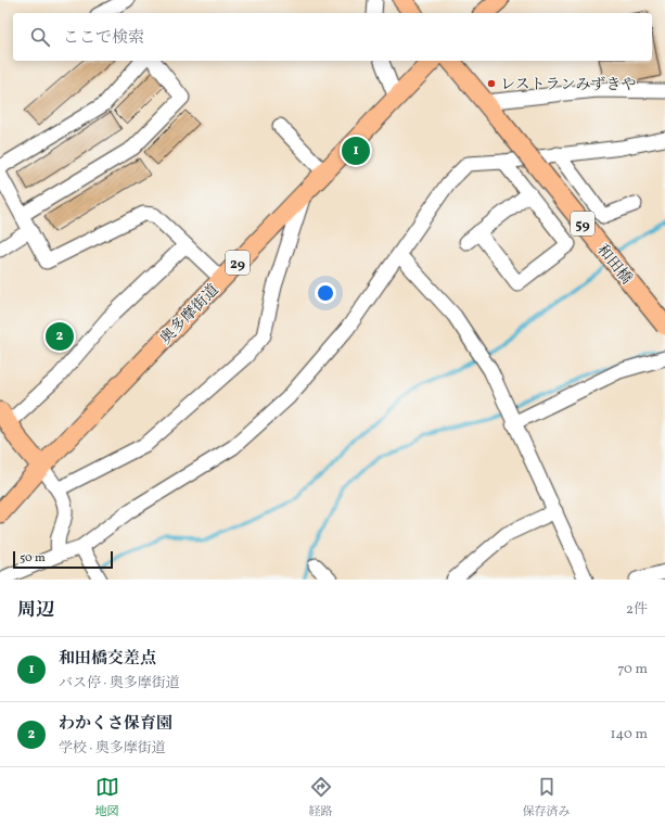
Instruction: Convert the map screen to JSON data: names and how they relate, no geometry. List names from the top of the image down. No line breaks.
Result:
{"streets":{"main road":["59","29","和田橋","奥多摩街道"]},"crossings":[["59","和田橋"]],"places":["レストランみずきや"],"scale_bar":"50 m","page":{"search":"ここで検索","pins":["1","2"],"scale":"50 m","heading":["周辺","2件"],"list":[{"mark":"1","name":"和田橋交差点","note":"バス停 · 奥多摩街道","value":"70 m"},{"mark":"2","name":"わかくさ保育園","note":"学校 · 奥多摩街道","value":"140 m"}],"nav":["地図","経路","保存済み"]}}
